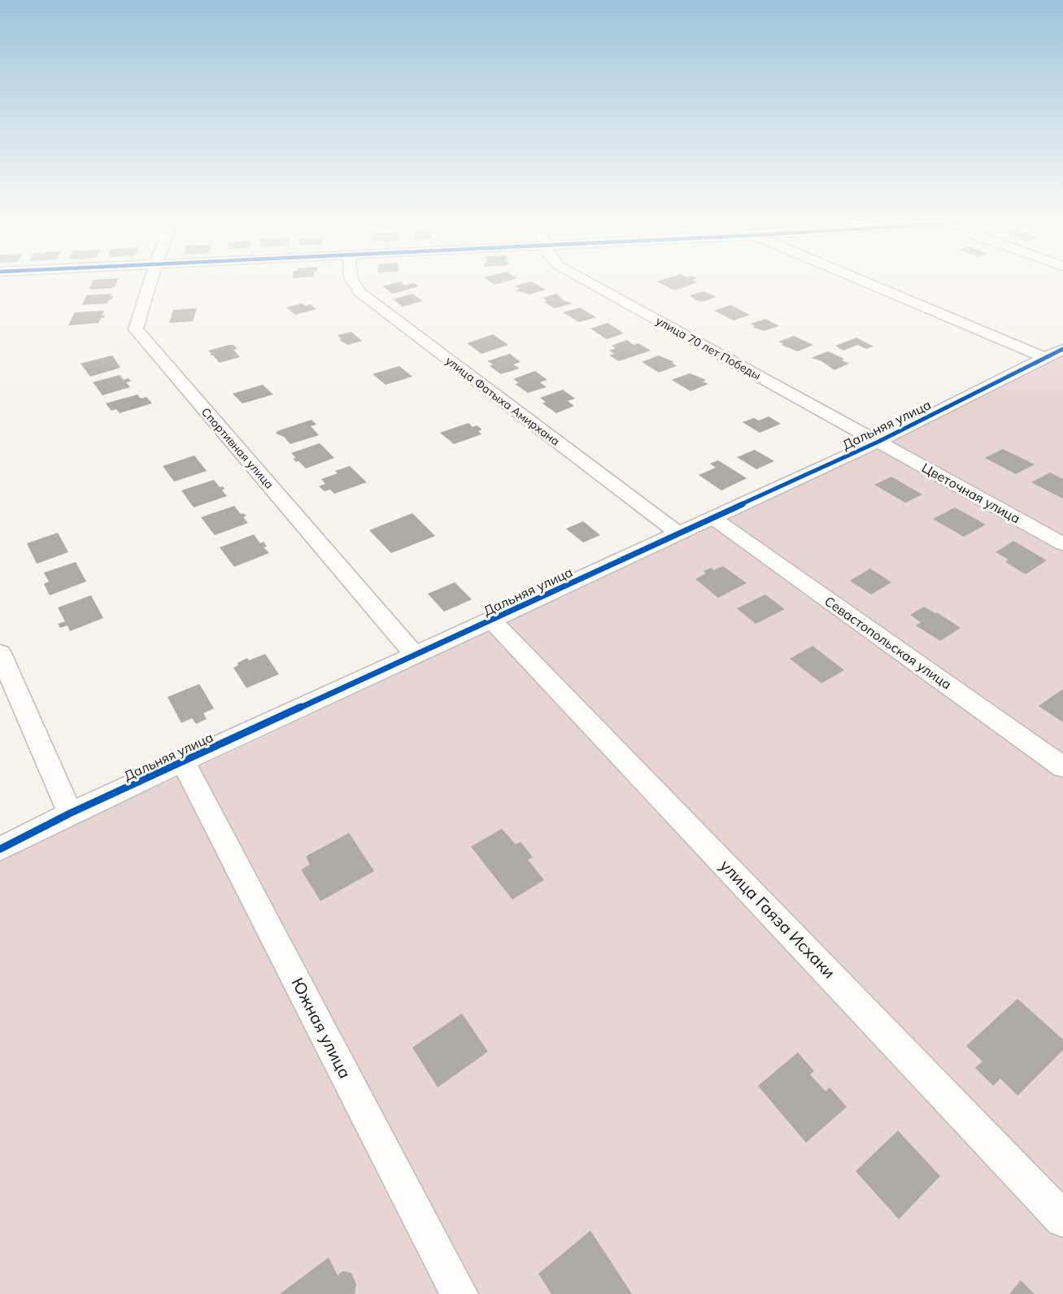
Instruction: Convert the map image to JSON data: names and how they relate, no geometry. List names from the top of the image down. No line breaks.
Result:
{"streets":{"street":["улица 70 лет Победы","улица Фатыха Амирхана","Дальняя улица","Спортивная улица","Цветочная улица","Севастопольская улица","улица Гаяза Исхаки","Южная улица"]},"crossings":[["улица 70 лет Победы","Дальняя улица"],["улица 70 лет Победы","Цветочная улица"],["улица Фатыха Амирхана","Дальняя улица"],["Дальняя улица","Спортивная улица"],["Дальняя улица","Цветочная улица"],["Дальняя улица","Севастопольская улица"],["Дальняя улица","улица Гаяза Исхаки"],["Дальняя улица","Южная улица"]]}
